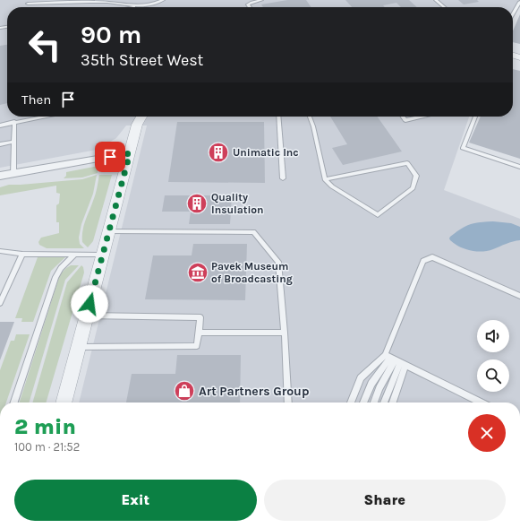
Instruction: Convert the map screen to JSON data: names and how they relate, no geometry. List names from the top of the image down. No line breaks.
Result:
{"places":{"building":["Unimatic Inc","Quality Insulation"],"museum":["Pavek Museum of Broadcasting"],"shop":["Art Partners Group"]},"page":{"turn":["90 m","35th Street West"],"then":"Then","heading":["2 min","100 m · 21:52"],"buttons":["Exit","Share"]}}
